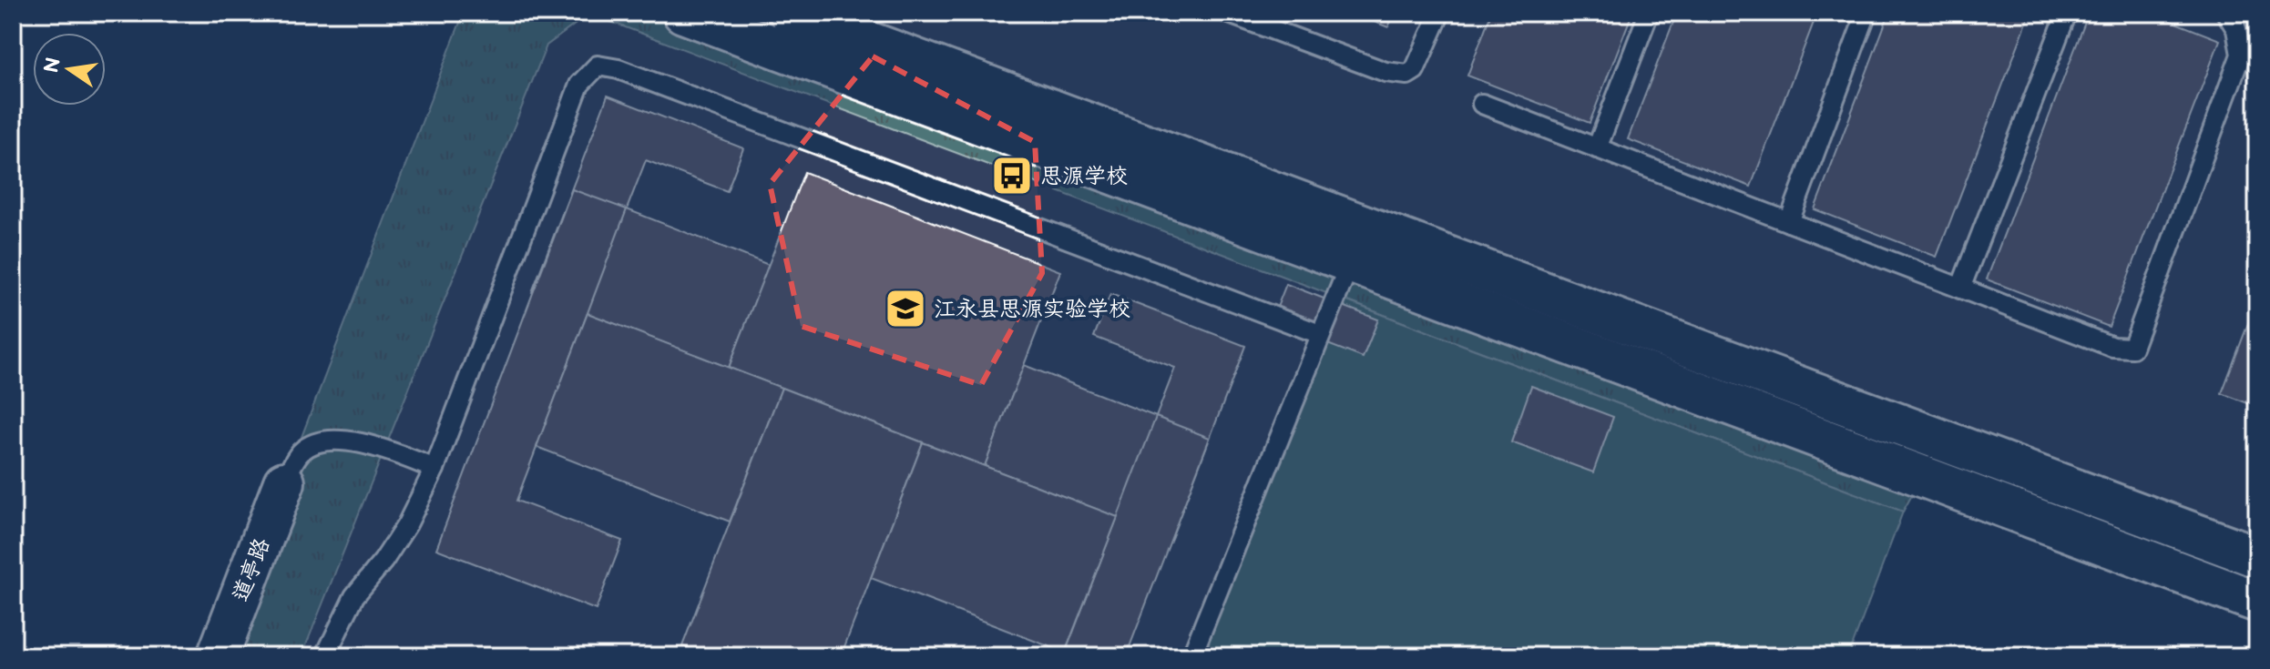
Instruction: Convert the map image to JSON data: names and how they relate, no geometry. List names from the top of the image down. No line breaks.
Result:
{"streets":{"main road":["道亭路"]},"places":{"bus stop":["思源学校"],"school or university":["江永县思源实验学校"]},"north":"left"}
